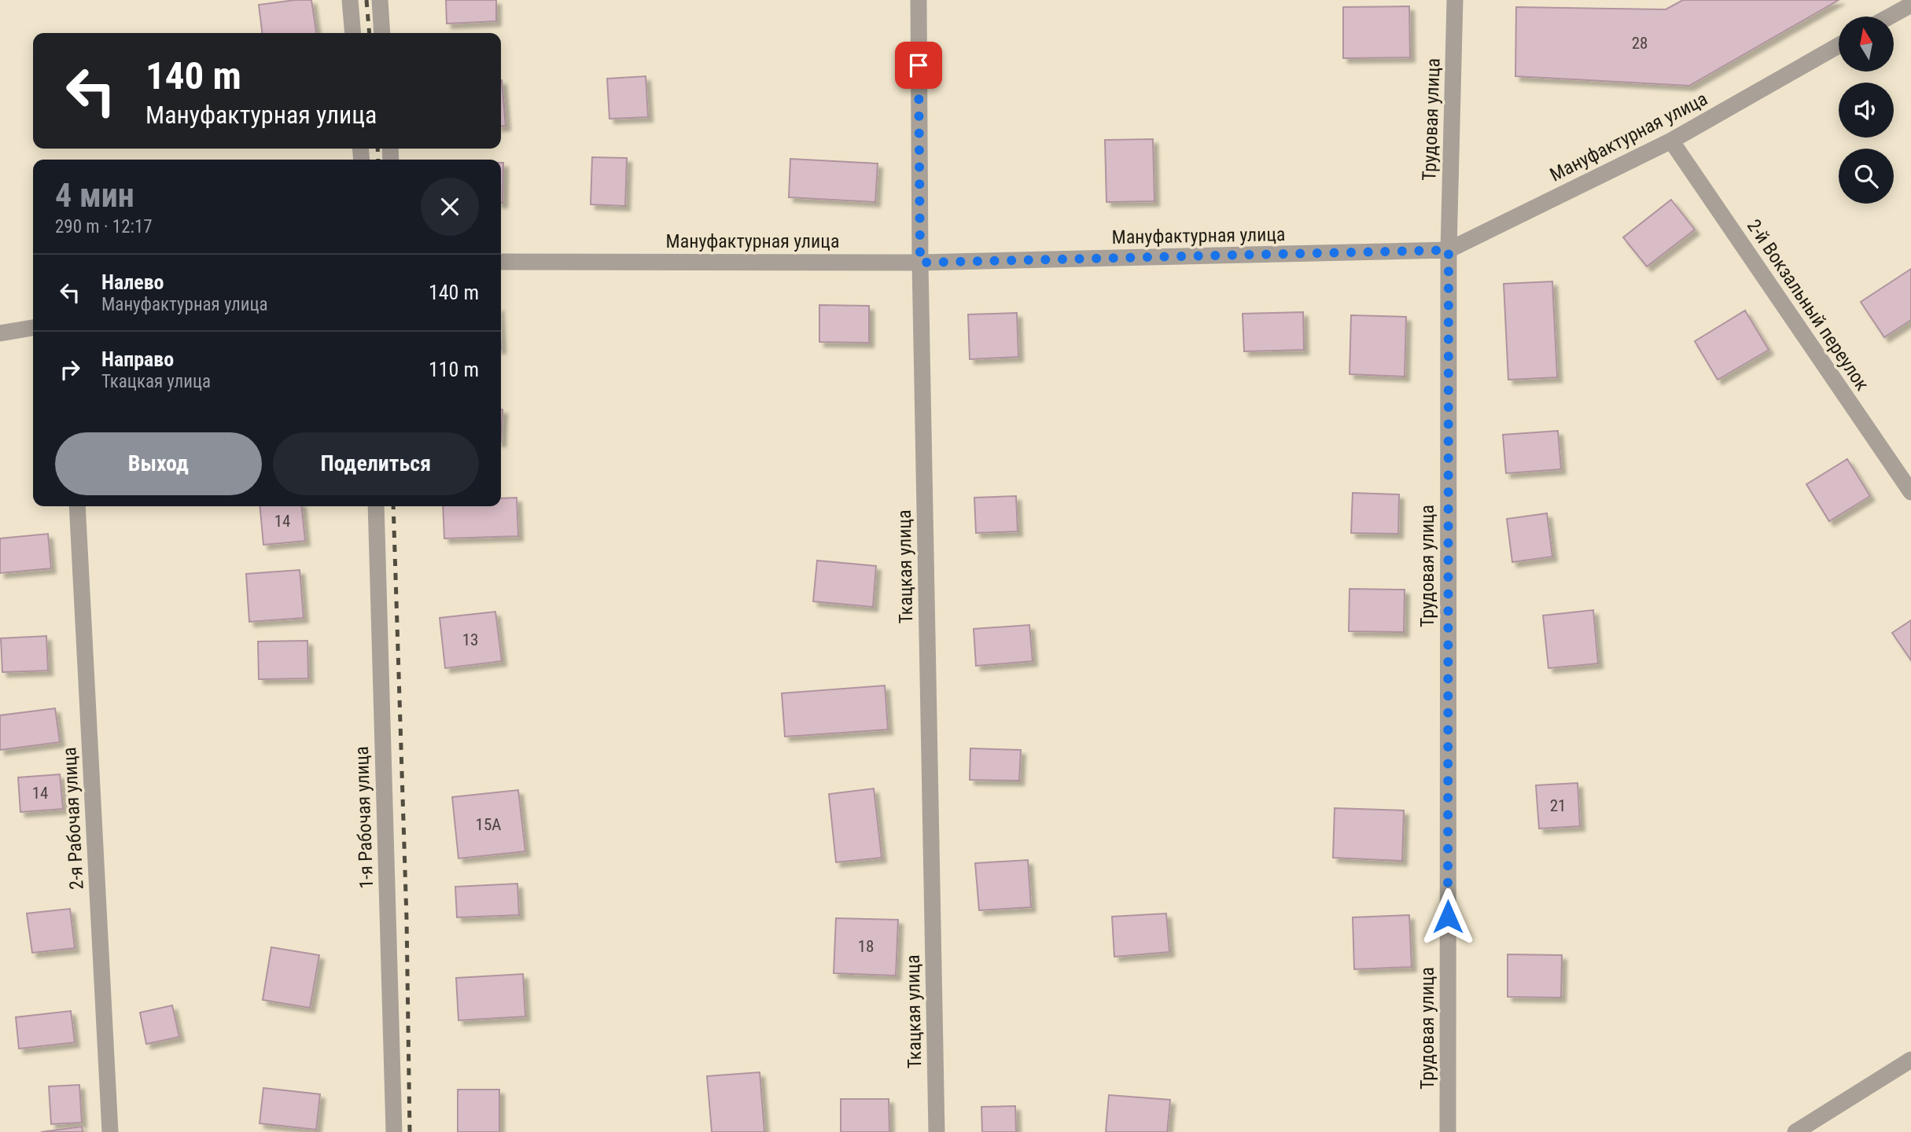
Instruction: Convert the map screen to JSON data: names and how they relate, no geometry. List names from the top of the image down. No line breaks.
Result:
{"streets":{"street":["Трудовая улица","Мануфактурная улица","2-й Вокзальный переулок","Ткацкая улица","1-я Рабочая улица","2-я Рабочая улица"]},"crossings":[["Трудовая улица","Мануфактурная улица"],["Мануфактурная улица","2-й Вокзальный переулок"],["Мануфактурная улица","Ткацкая улица"]],"house_numbers":["28","14","13","14","21","15А","18"],"north":"top","page":{"turn":["140 m","Мануфактурная улица"],"heading":["4 мин","290 m · 12:17"],"list":[{"name":"Налево","note":"Мануфактурная улица","value":"140 m"},{"name":"Направо","note":"Ткацкая улица","value":"110 m"}],"buttons":["Выход","Поделиться"]}}
